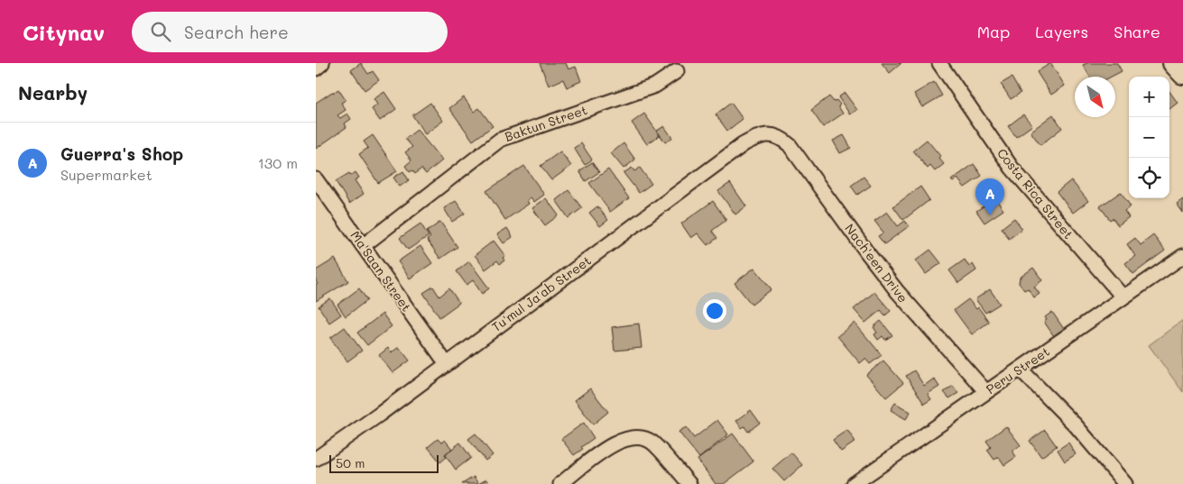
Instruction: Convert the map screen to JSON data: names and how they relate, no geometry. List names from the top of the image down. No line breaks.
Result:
{"streets":{"street":["Baktun Street","Costa Rica Street","Nach'een Drive","Ma'Saan Street","Tu'mul Ja'ab Street","Peru Street"]},"crossings":[["Baktun Street","Ma'Saan Street"],["Costa Rica Street","Peru Street"],["Nach'een Drive","Tu'mul Ja'ab Street"],["Nach'een Drive","Peru Street"],["Ma'Saan Street","Tu'mul Ja'ab Street"]],"scale_bar":"50 m","north":"bottom right","page":{"header":"Citynav","search":"Search here","nav":["Map","Layers","Share"],"heading":"Nearby","map_buttons":["+","−"],"list":[{"mark":"A","name":"Guerra's Shop","note":"Supermarket","value":"130 m"}],"pins":"A","scale":"50 m"}}
